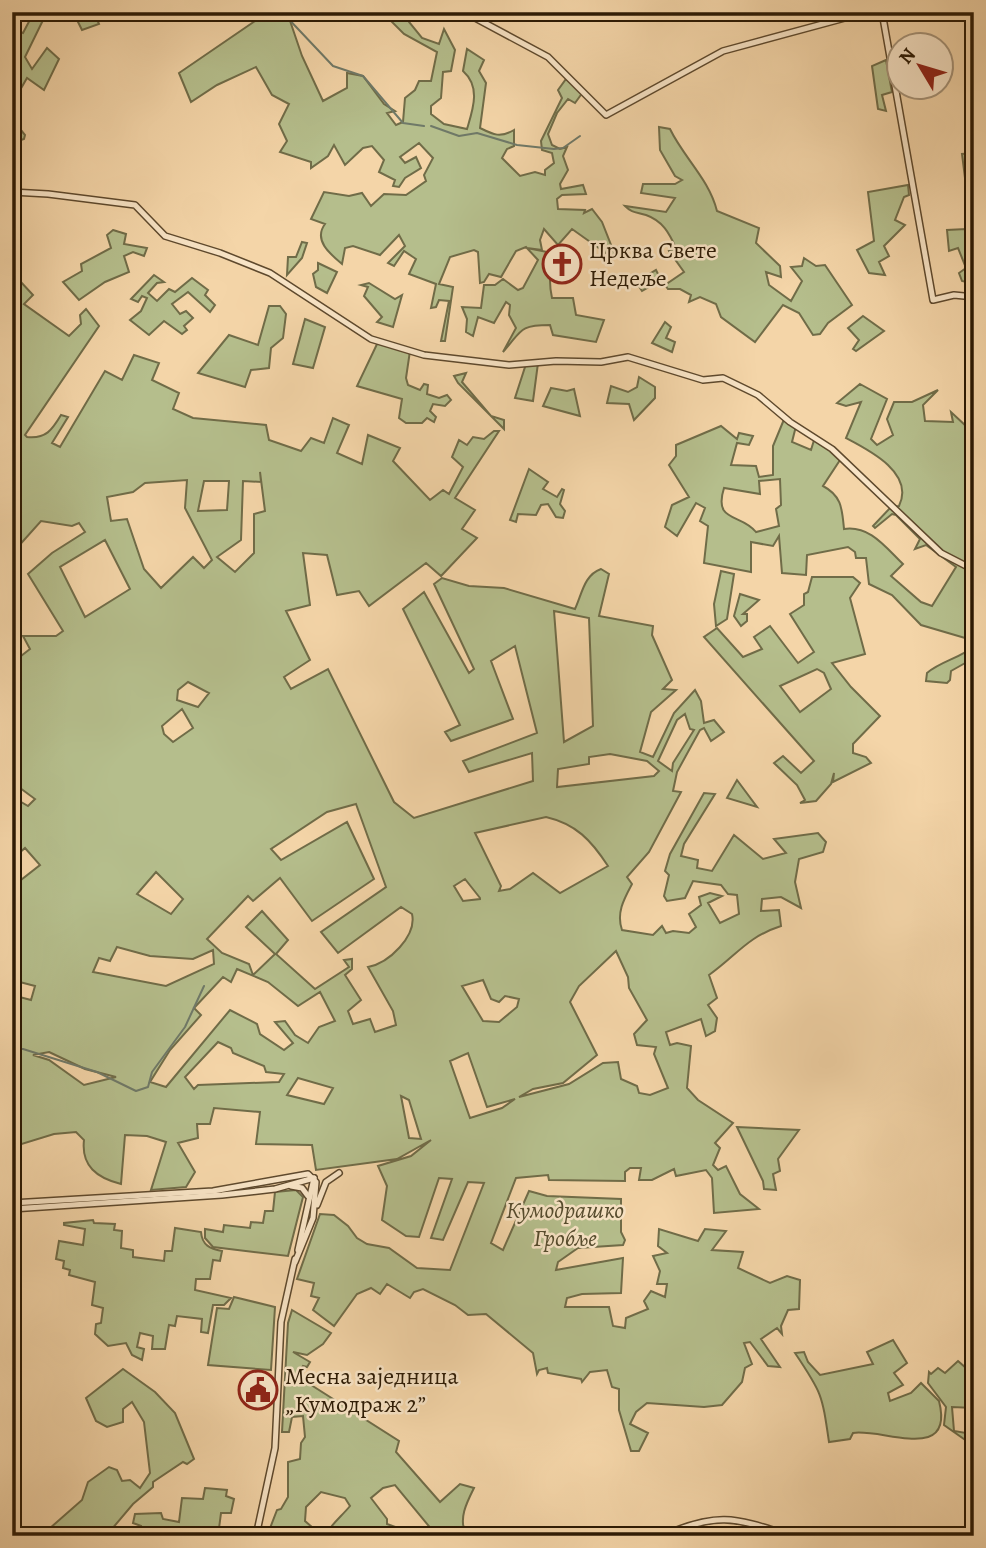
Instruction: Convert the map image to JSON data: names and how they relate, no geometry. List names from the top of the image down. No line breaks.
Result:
{"parks":["Кумодрашко Гробље"],"places":{"church":["Црква Свете Недеље"],"public building":["Месна заједница „Кумодраж 2”"]},"north":"top left"}
